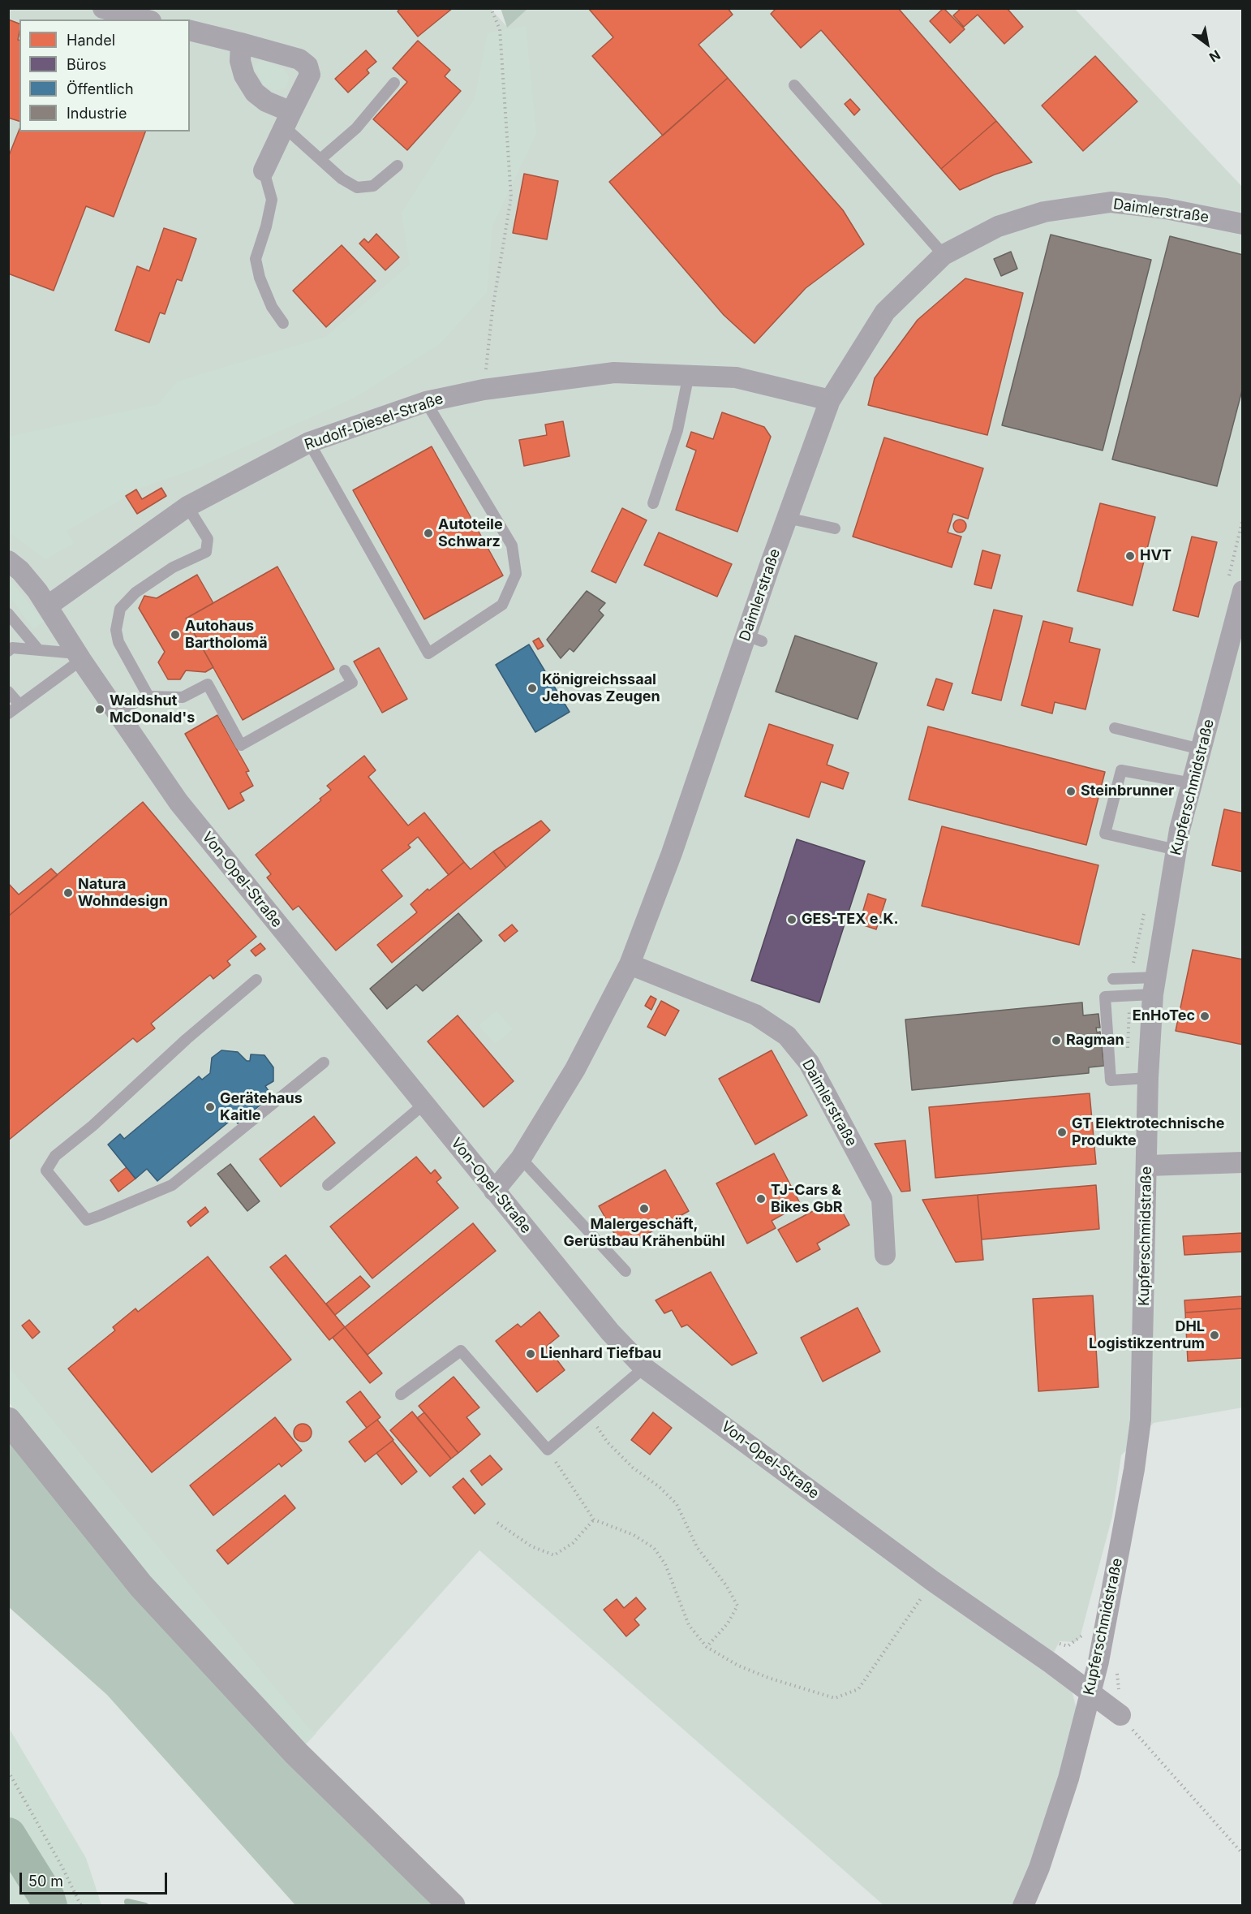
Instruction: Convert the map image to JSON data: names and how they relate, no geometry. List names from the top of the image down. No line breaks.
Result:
{"streets":{"street":["Daimlerstraße","Rudolf-Diesel-Straße","Kupferschmidstraße","Von-Opel-Straße"]},"crossings":[["Daimlerstraße","Rudolf-Diesel-Straße"],["Daimlerstraße","Von-Opel-Straße"],["Rudolf-Diesel-Straße","Von-Opel-Straße"],["Kupferschmidstraße","Von-Opel-Straße"]],"places":["Autoteile Schwarz","HVT","Autohaus Bartholomä","Königreichssaal Jehovas Zeugen","Waldshut McDonald's","Steinbrunner","Natura Wohndesign","GES-TEX e.K.","EnHoTec","Ragman","Gerätehaus Kaitle","GT Elektrotechnische Produkte","TJ-Cars & Bikes GbR","Malergeschäft, Gerüstbau Krähenbühl","DHL Logistikzentrum","Lienhard Tiefbau"],"legend":["Handel","Büros","Öffentlich","Industrie"],"scale_bar":"50 m","north":"bottom right"}
